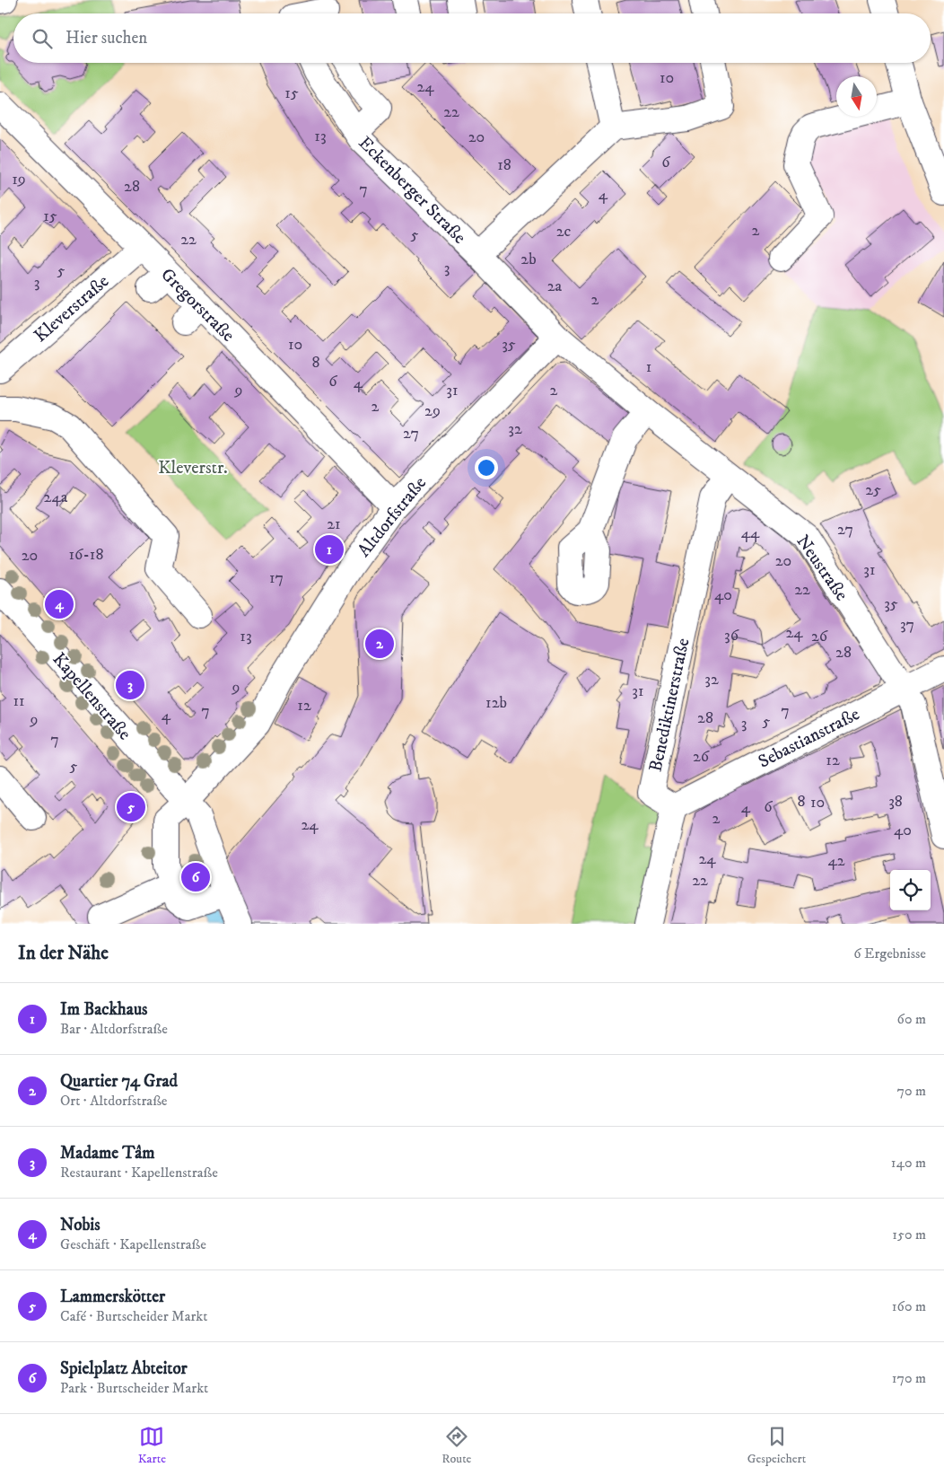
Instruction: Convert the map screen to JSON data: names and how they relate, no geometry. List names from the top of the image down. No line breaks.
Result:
{"streets":{"street":["Eckenberger Straße","Gregorstraße","Kleverstraße","Altdorfstraße","Neustraße","Kapellenstraße","Benediktinerstraße","Sebastianstraße"]},"crossings":[["Eckenberger Straße","Altdorfstraße"],["Eckenberger Straße","Neustraße"],["Gregorstraße","Kleverstraße"],["Gregorstraße","Altdorfstraße"],["Altdorfstraße","Neustraße"],["Altdorfstraße","Kapellenstraße"],["Neustraße","Benediktinerstraße"],["Neustraße","Sebastianstraße"],["Benediktinerstraße","Sebastianstraße"]],"parks":["Kleverstr."],"house_numbers":["10","24","15","22","13","20","6","18","19","28","7","4","15","2","2c","5","22","2b","3","5","3","2a","2","10","35","8","1","6","4","9","31","2","2","29","32","27","25","24a","21","27","44","16-18","20","20","31","17","22","40","35","37","24","36","13","26","28","32","9","31","11","12b","12","7","7","4","28","9","5","3","7","26","12","5","8","38","10","6","4","2","24","40","24","42","22"],"north":"bottom","page":{"search":"Hier suchen","pins":["1","4","2","3","5","6"],"heading":["In der Nähe","6 Ergebnisse"],"list":[{"mark":"1","name":"Im Backhaus","note":"Bar · Altdorfstraße","value":"60 m"},{"mark":"2","name":"Quartier 74 Grad","note":"Ort · Altdorfstraße","value":"70 m"},{"mark":"3","name":"Madame Tâm","note":"Restaurant · Kapellenstraße","value":"140 m"},{"mark":"4","name":"Nobis","note":"Geschäft · Kapellenstraße","value":"150 m"},{"mark":"5","name":"Lammerskötter","note":"Café · Burtscheider Markt","value":"160 m"},{"mark":"6","name":"Spielplatz Abteitor","note":"Park · Burtscheider Markt","value":"170 m"}],"nav":["Karte","Route","Gespeichert"]}}
